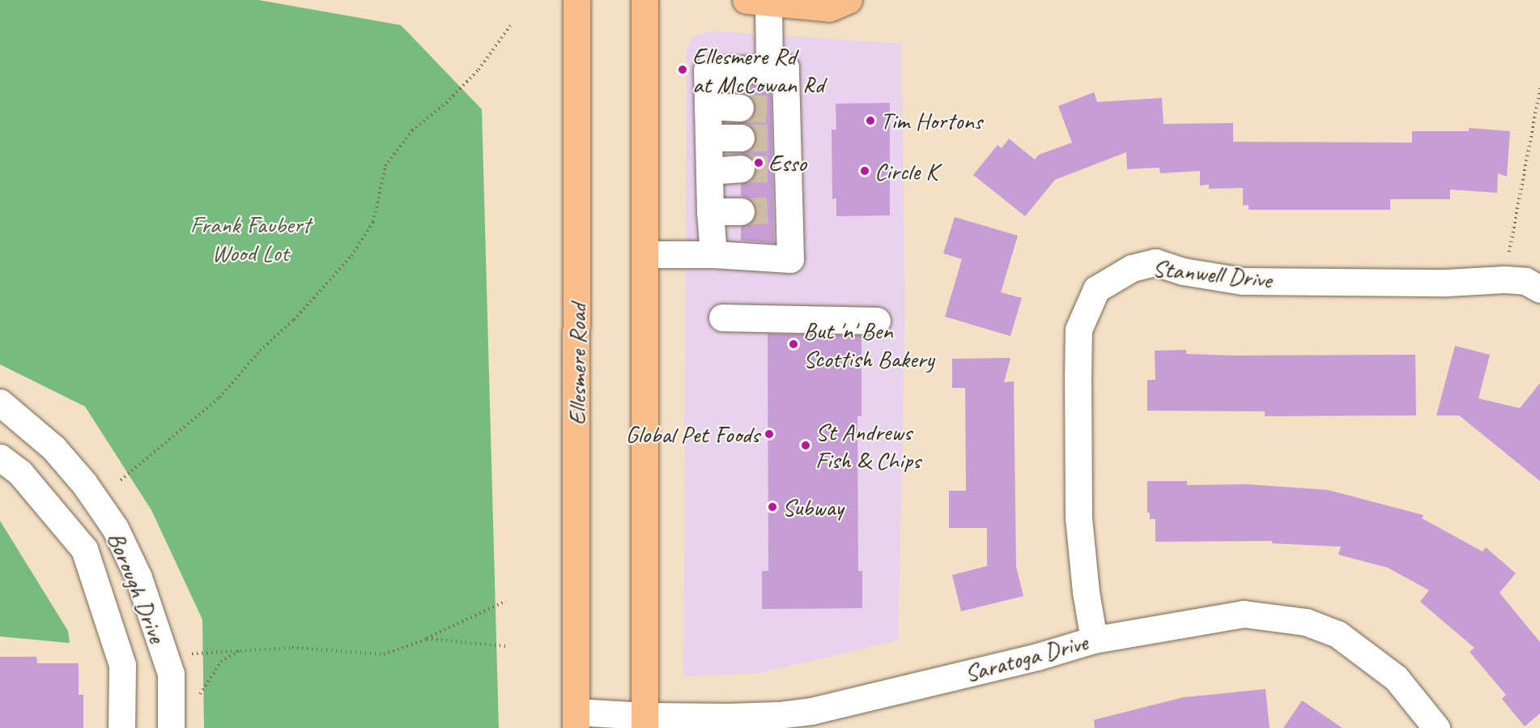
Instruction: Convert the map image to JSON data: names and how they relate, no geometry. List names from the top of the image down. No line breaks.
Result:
{"streets":{"main road":["Ellesmere Road"],"street":["Stanwell Drive","Borough Drive","Saratoga Drive"]},"crossings":[["Stanwell Drive","Saratoga Drive"],["Ellesmere Road","Saratoga Drive"]],"parks":["Frank Faubert Wood Lot"],"places":["Ellesmere Rd at McCowan Rd","Tim Hortons","Esso","Circle K","But 'n' Ben Scottish Bakery","Global Pet Foods","St Andrews Fish & Chips","Subway"]}
